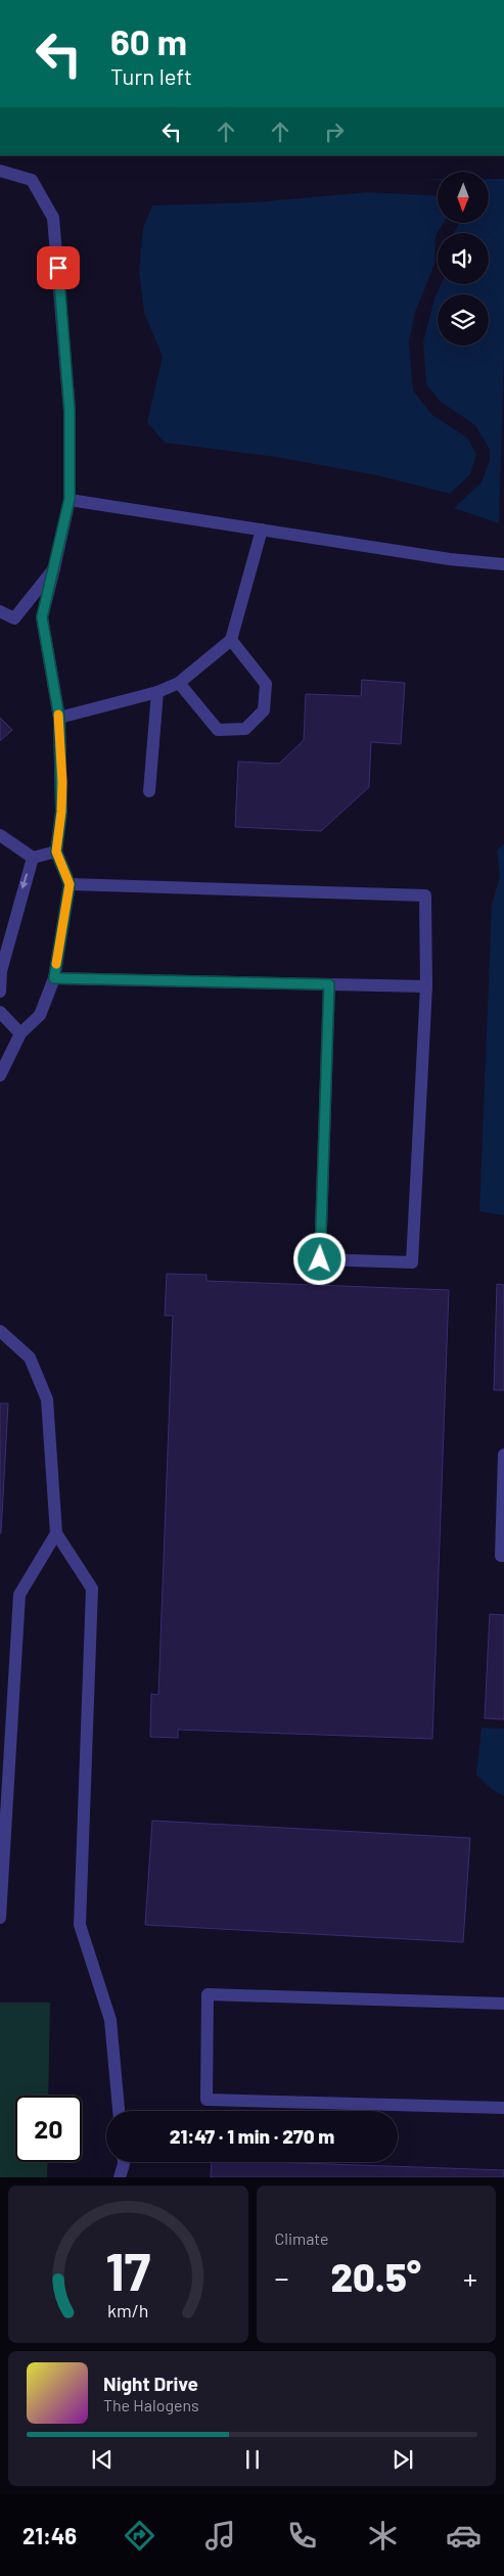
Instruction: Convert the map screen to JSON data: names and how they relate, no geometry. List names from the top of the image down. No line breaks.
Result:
{"north":"bottom","page":{"turn":["60 m","Turn left"],"limit":"20","trip":"21:47 · 1 min · 270 m","tile":"Climate","heat":["−","20.5°","+"],"song":["Night Drive","The Halogens"],"tabs":"21:46","gauge":["17","km/h"]}}
